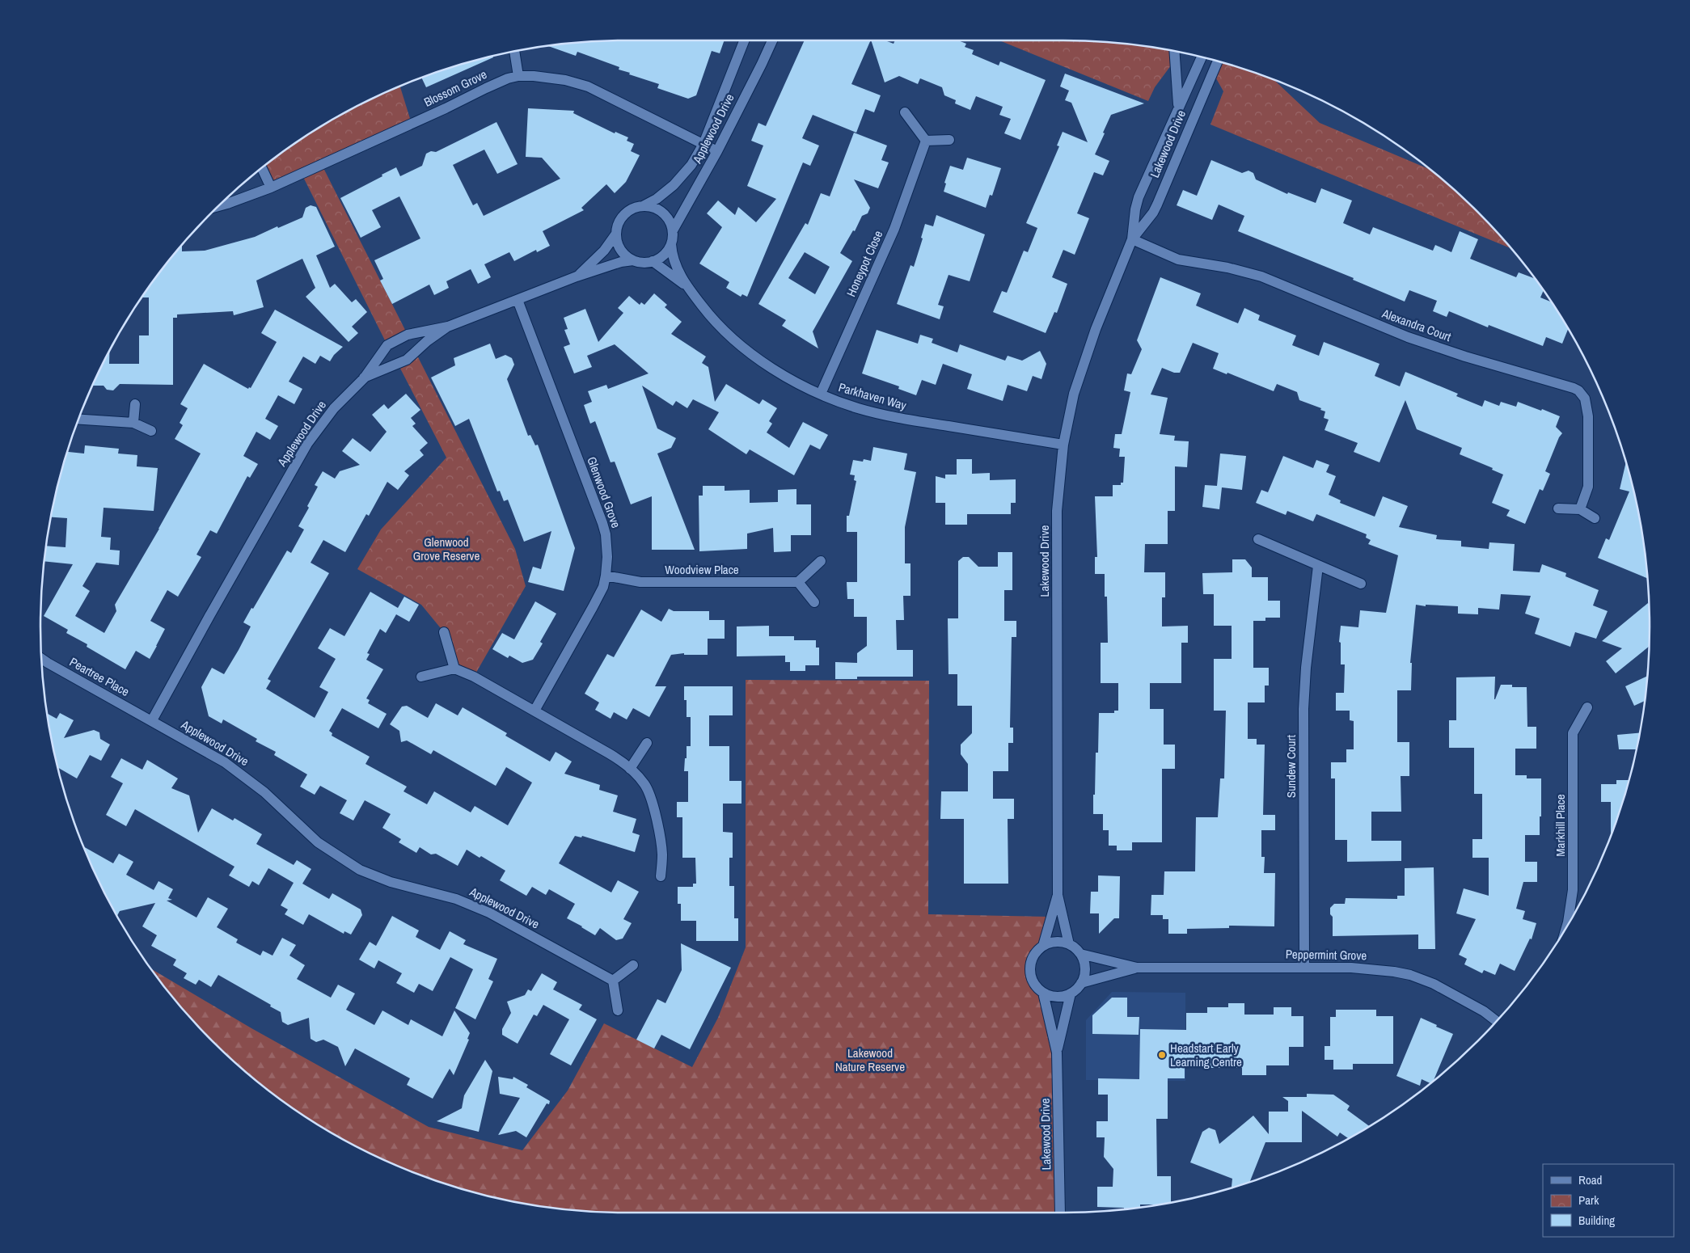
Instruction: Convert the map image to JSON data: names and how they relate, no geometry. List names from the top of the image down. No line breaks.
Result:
{"streets":{"street":["Blossom Grove","Applewood Drive","Lakewood Drive","Honeypot Close","Alexandra Court","Parkhaven Way","Glenwood Grove","Woodview Place","Peartree Place","Sundew Court","Markhill Place","Peppermint Grove"]},"crossings":[["Blossom Grove","Applewood Drive"],["Applewood Drive","Parkhaven Way"],["Applewood Drive","Glenwood Grove"],["Applewood Drive","Peartree Place"],["Lakewood Drive","Alexandra Court"],["Lakewood Drive","Parkhaven Way"],["Lakewood Drive","Peppermint Grove"],["Honeypot Close","Parkhaven Way"],["Glenwood Grove","Woodview Place"],["Sundew Court","Peppermint Grove"]],"parks":["Glenwood Grove Reserve","Lakewood Nature Reserve"],"places":["Headstart Early Learning Centre"],"legend":["Road","Park","Building"]}
